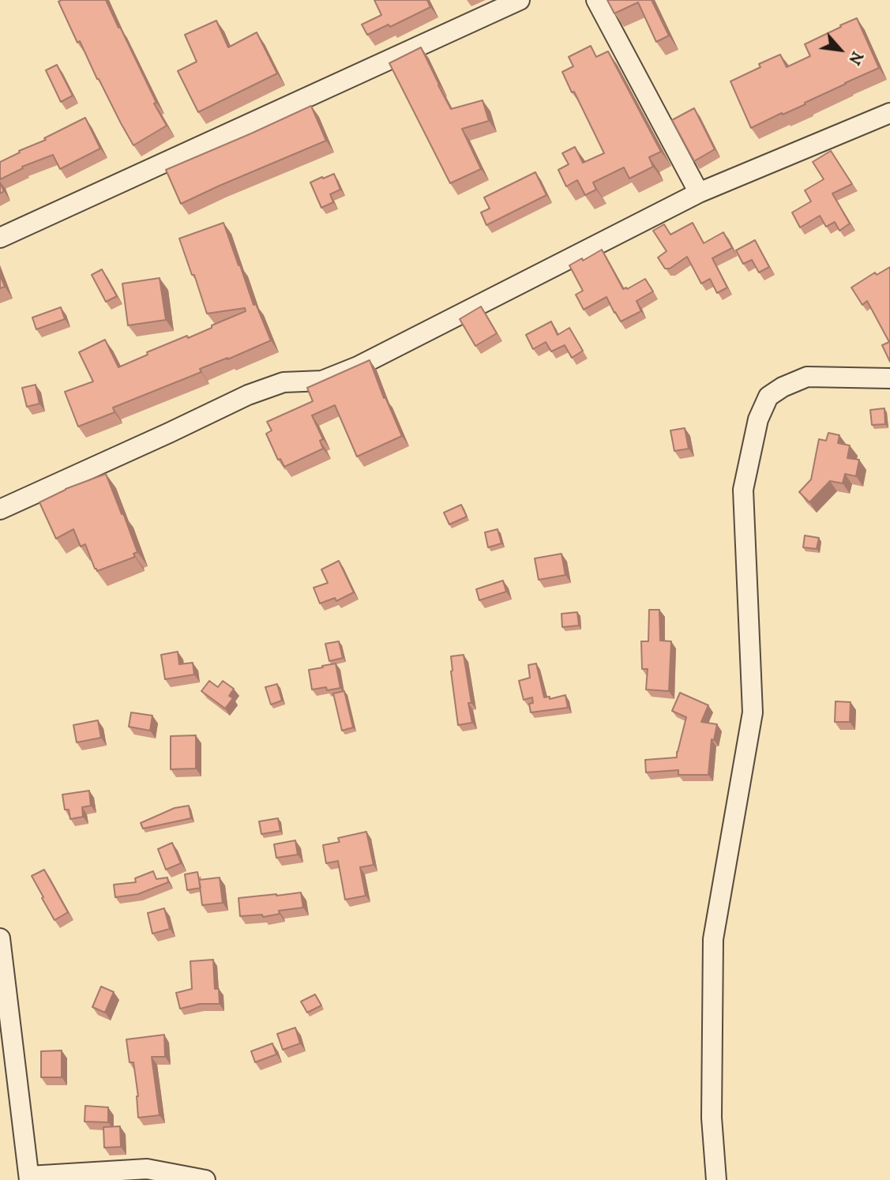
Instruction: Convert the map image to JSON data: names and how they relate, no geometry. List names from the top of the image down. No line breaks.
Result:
{"north":"bottom right"}
